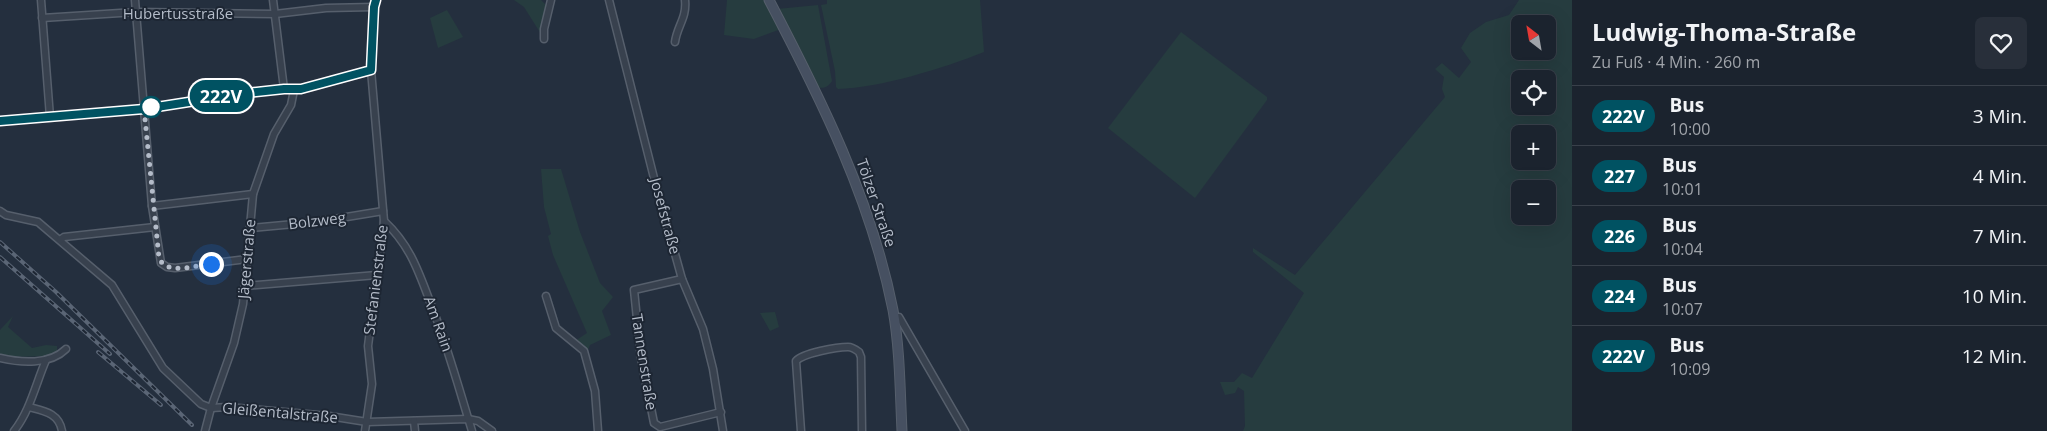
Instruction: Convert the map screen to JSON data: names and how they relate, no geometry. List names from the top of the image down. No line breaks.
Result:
{"streets":{"main road":["Tölzer Straße"],"street":["Hubertusstraße","Josefstraße","Bolzweg","Jägerstraße","Stefanienstraße","Am Rain","Tannenstraße","Gleißentalstraße"]},"crossings":[["Hubertusstraße","Stefanienstraße"],["Josefstraße","Tannenstraße"],["Bolzweg","Jägerstraße"],["Bolzweg","Stefanienstraße"],["Jägerstraße","Gleißentalstraße"],["Stefanienstraße","Am Rain"],["Stefanienstraße","Gleißentalstraße"],["Am Rain","Gleißentalstraße"]],"lines":["bus line 222V"],"north":"top left","page":{"on_map":"222V","heading":["Ludwig-Thoma-Straße","Zu Fuß · 4 Min. · 260 m"],"map_buttons":["+","−"],"list":[{"mark":"222V","name":"Bus","note":"10:00","value":"3 Min."},{"mark":"227","name":"Bus","note":"10:01","value":"4 Min."},{"mark":"226","name":"Bus","note":"10:04","value":"7 Min."},{"mark":"224","name":"Bus","note":"10:07","value":"10 Min."},{"mark":"222V","name":"Bus","note":"10:09","value":"12 Min."}]}}
